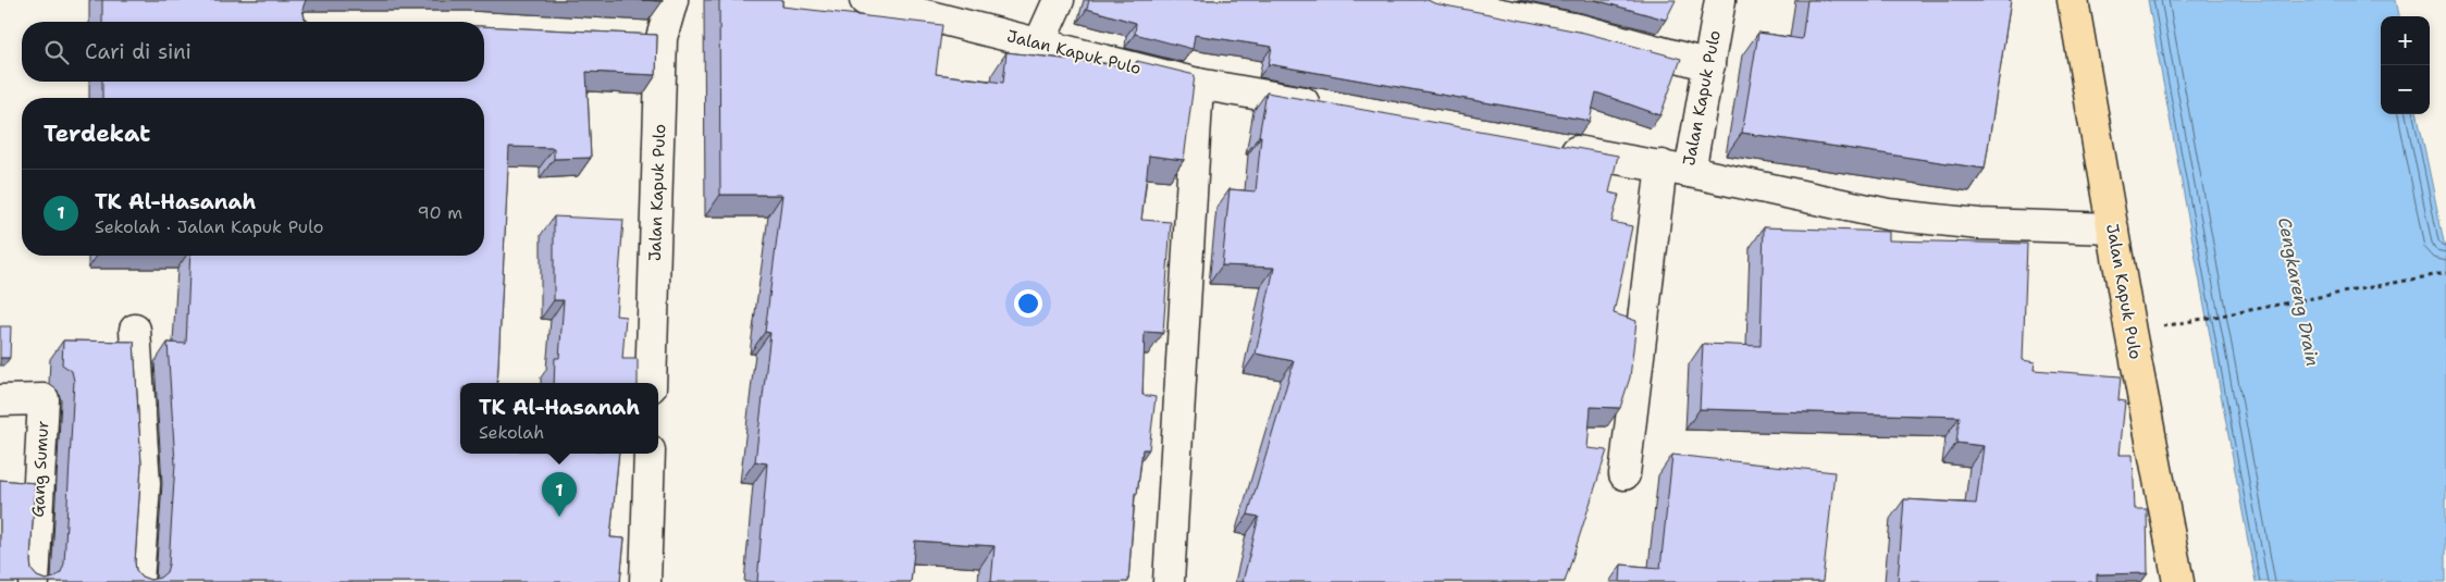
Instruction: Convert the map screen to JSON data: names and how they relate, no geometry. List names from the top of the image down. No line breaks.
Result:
{"streets":{"main road":["Jalan Kapuk Pulo"],"street":["Gang Sumur"]},"water":["Cengkareng Drain"],"page":{"map_buttons":["+","−"],"search":"Cari di sini","heading":"Terdekat","list":[{"mark":"1","name":"TK Al-Hasanah","note":"Sekolah · Jalan Kapuk Pulo","value":"90 m"}],"popup":["TK Al-Hasanah","Sekolah"],"pins":"1"}}
